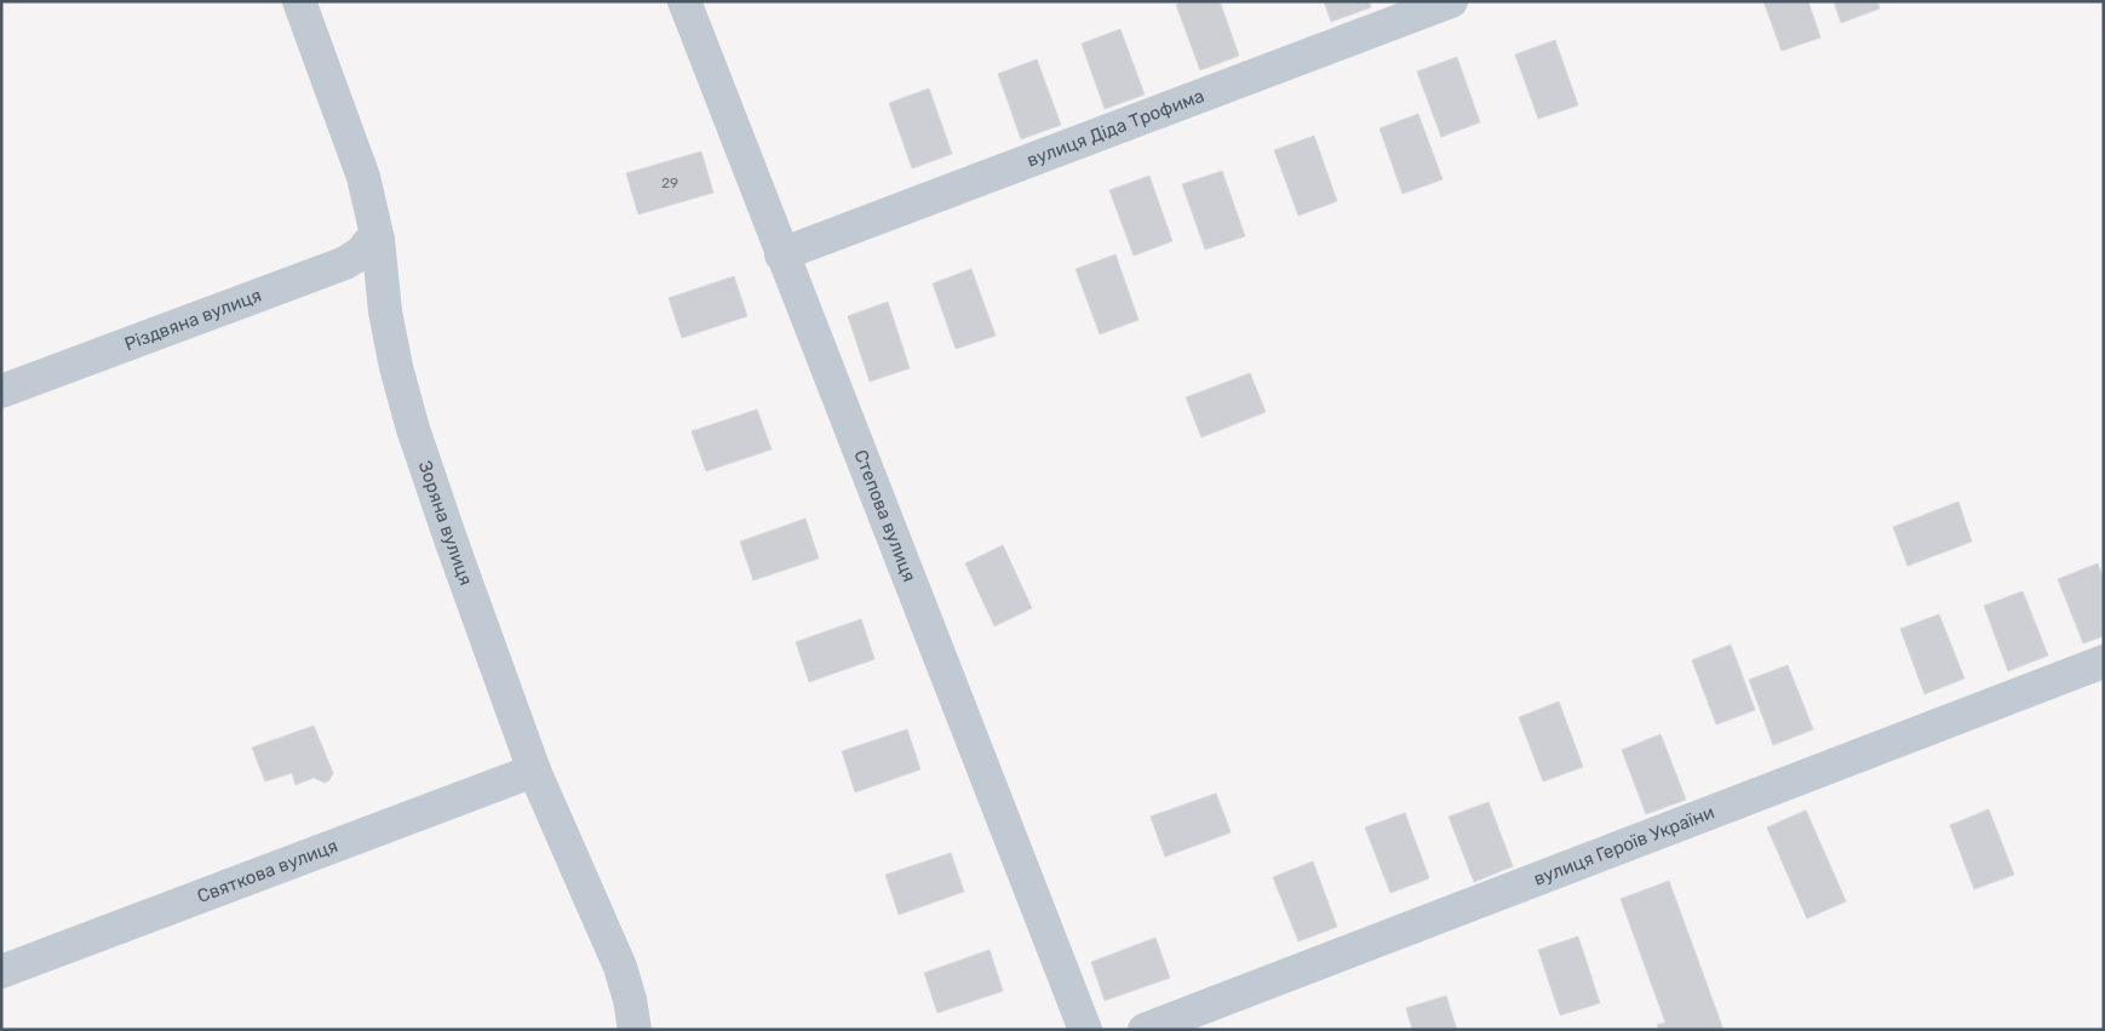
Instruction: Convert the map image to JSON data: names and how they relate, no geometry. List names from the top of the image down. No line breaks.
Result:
{"streets":{"street":["вулиця Діда Трофима","Різдвяна вулиця","Степова вулиця","Зоряна вулиця","вулиця Героїв України","Святкова вулиця"]},"crossings":[["вулиця Діда Трофима","Степова вулиця"],["Різдвяна вулиця","Зоряна вулиця"],["Зоряна вулиця","Святкова вулиця"]],"house_numbers":["29"]}
